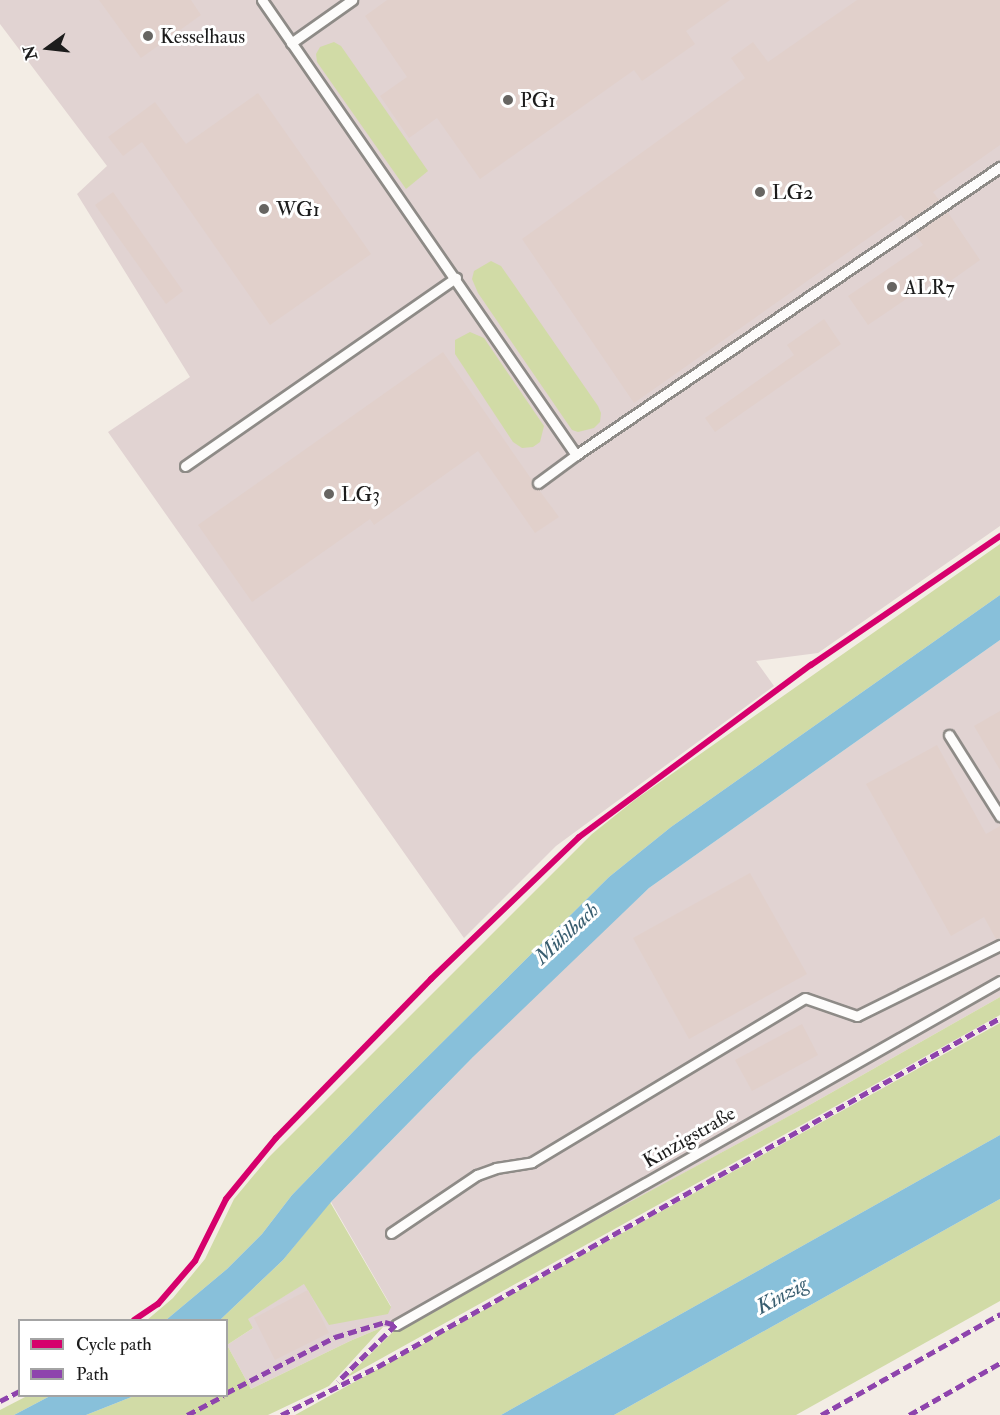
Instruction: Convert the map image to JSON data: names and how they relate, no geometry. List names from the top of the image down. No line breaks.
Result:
{"streets":{"lane":["Kinzigstraße"]},"water":["Mühlbach","Kinzig"],"places":["Kesselhaus","PG1","LG2","WG1","ALR7","LG3"],"legend":["Cycle path","Path"],"north":"left"}
